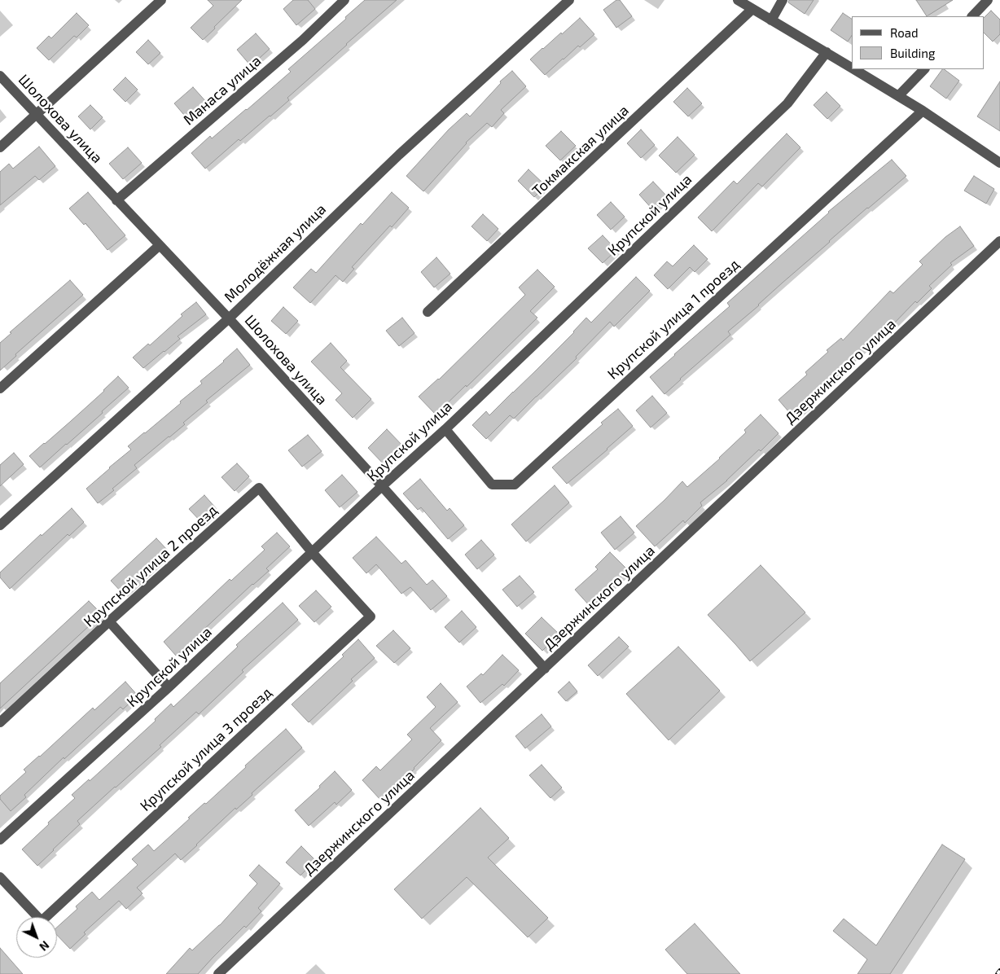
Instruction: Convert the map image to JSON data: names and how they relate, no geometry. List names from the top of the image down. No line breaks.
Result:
{"streets":{"street":["Манаса улица","Шолохова улица","Токмакская улица","Крупской улица","Молодёжная улица","Крупской улица 1 проезд","Дзержинского улица","Крупской улица 2 проезд","Крупской улица 3 проезд"]},"crossings":[["Манаса улица","Шолохова улица"],["Шолохова улица","Крупской улица"],["Шолохова улица","Молодёжная улица"],["Шолохова улица","Дзержинского улица"],["Крупской улица","Крупской улица 1 проезд"],["Крупской улица","Крупской улица 2 проезд"],["Крупской улица","Крупской улица 3 проезд"],["Крупской улица 2 проезд","Крупской улица 3 проезд"]],"legend":["Road","Building"],"north":"bottom right"}
